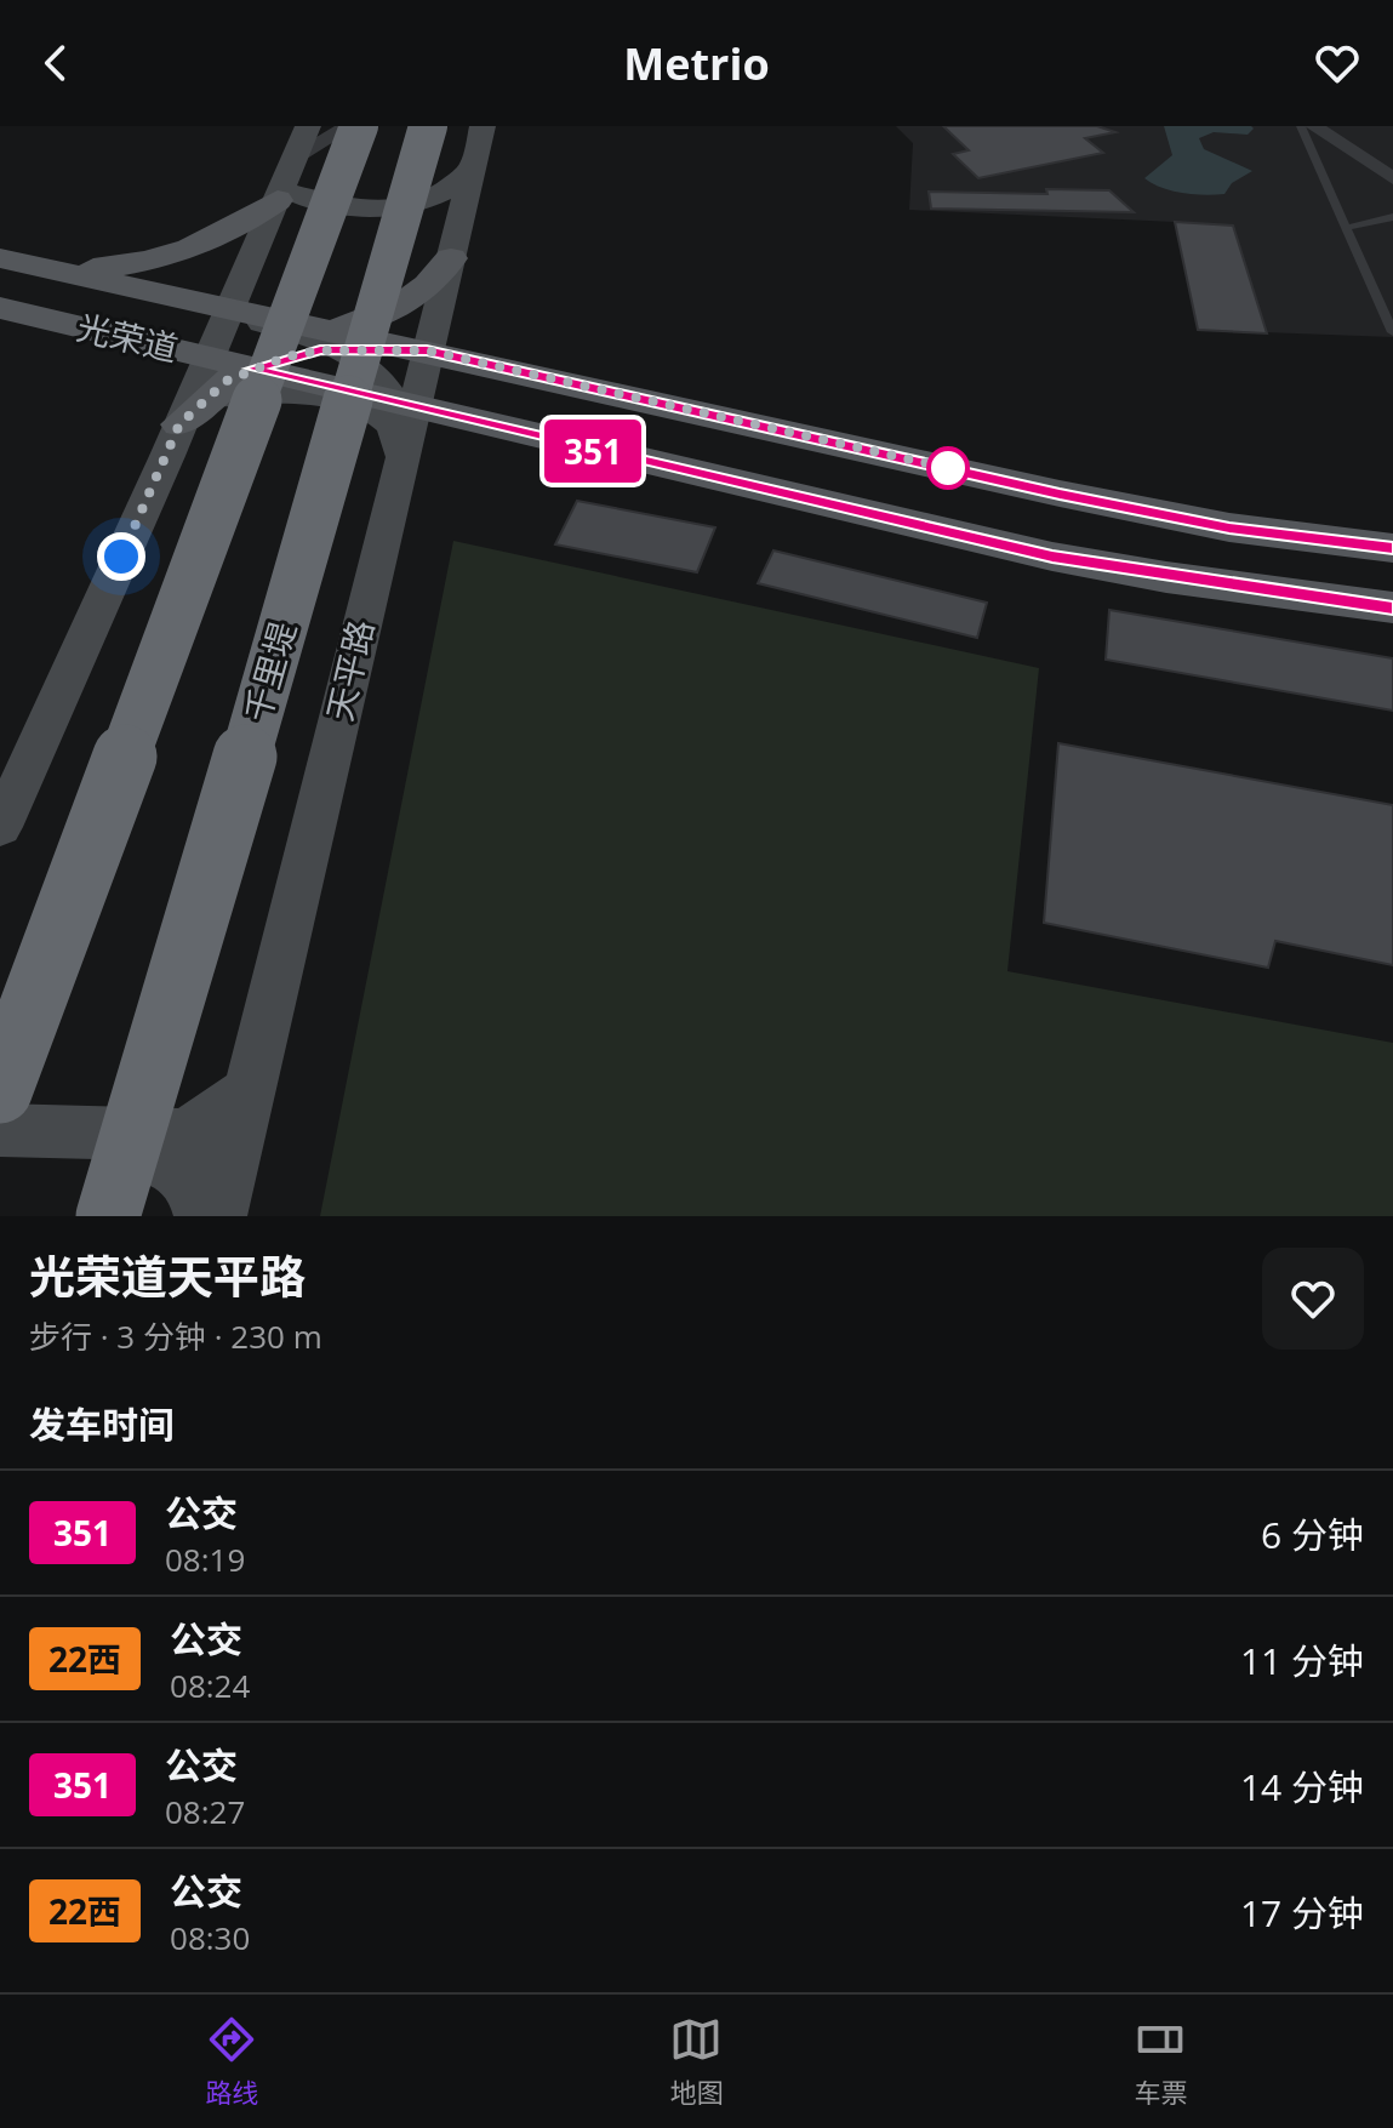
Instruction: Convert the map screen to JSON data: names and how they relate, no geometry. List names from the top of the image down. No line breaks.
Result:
{"streets":{"highway":["千里堤"],"main road":["光荣道"],"street":["天平路"]},"lines":["bus line 351"],"page":{"header":"Metrio","on_map":"351","heading":[["光荣道天平路","步行 · 3 分钟 · 230 m"],"发车时间"],"list":[{"mark":"351","name":"公交","note":"08:19","value":"6 分钟"},{"mark":"22西","name":"公交","note":"08:24","value":"11 分钟"},{"mark":"351","name":"公交","note":"08:27","value":"14 分钟"},{"mark":"22西","name":"公交","note":"08:30","value":"17 分钟"}],"tabs":["路线","地图","车票"]}}
